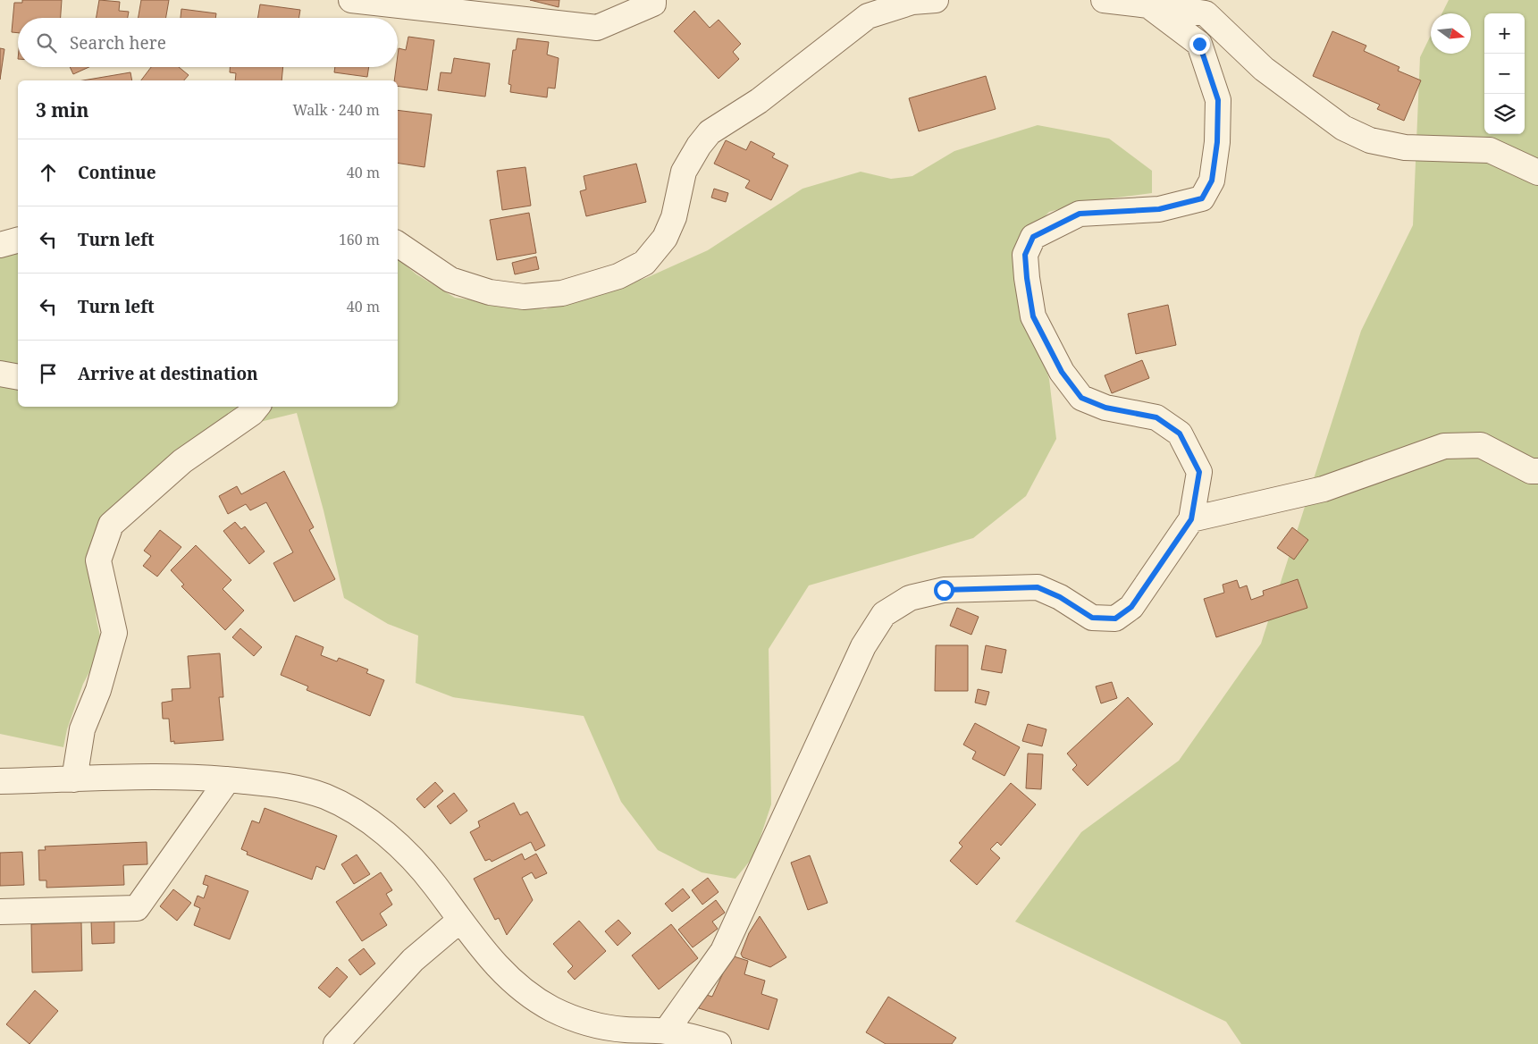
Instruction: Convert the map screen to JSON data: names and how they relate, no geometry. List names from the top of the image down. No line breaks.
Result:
{"north":"right","page":{"map_buttons":["+","−"],"search":"Search here","heading":["3 min","Walk · 240 m"],"list":[["Continue","40 m"],["Turn left","160 m"],["Turn left","40 m"],"Arrive at destination"]}}
